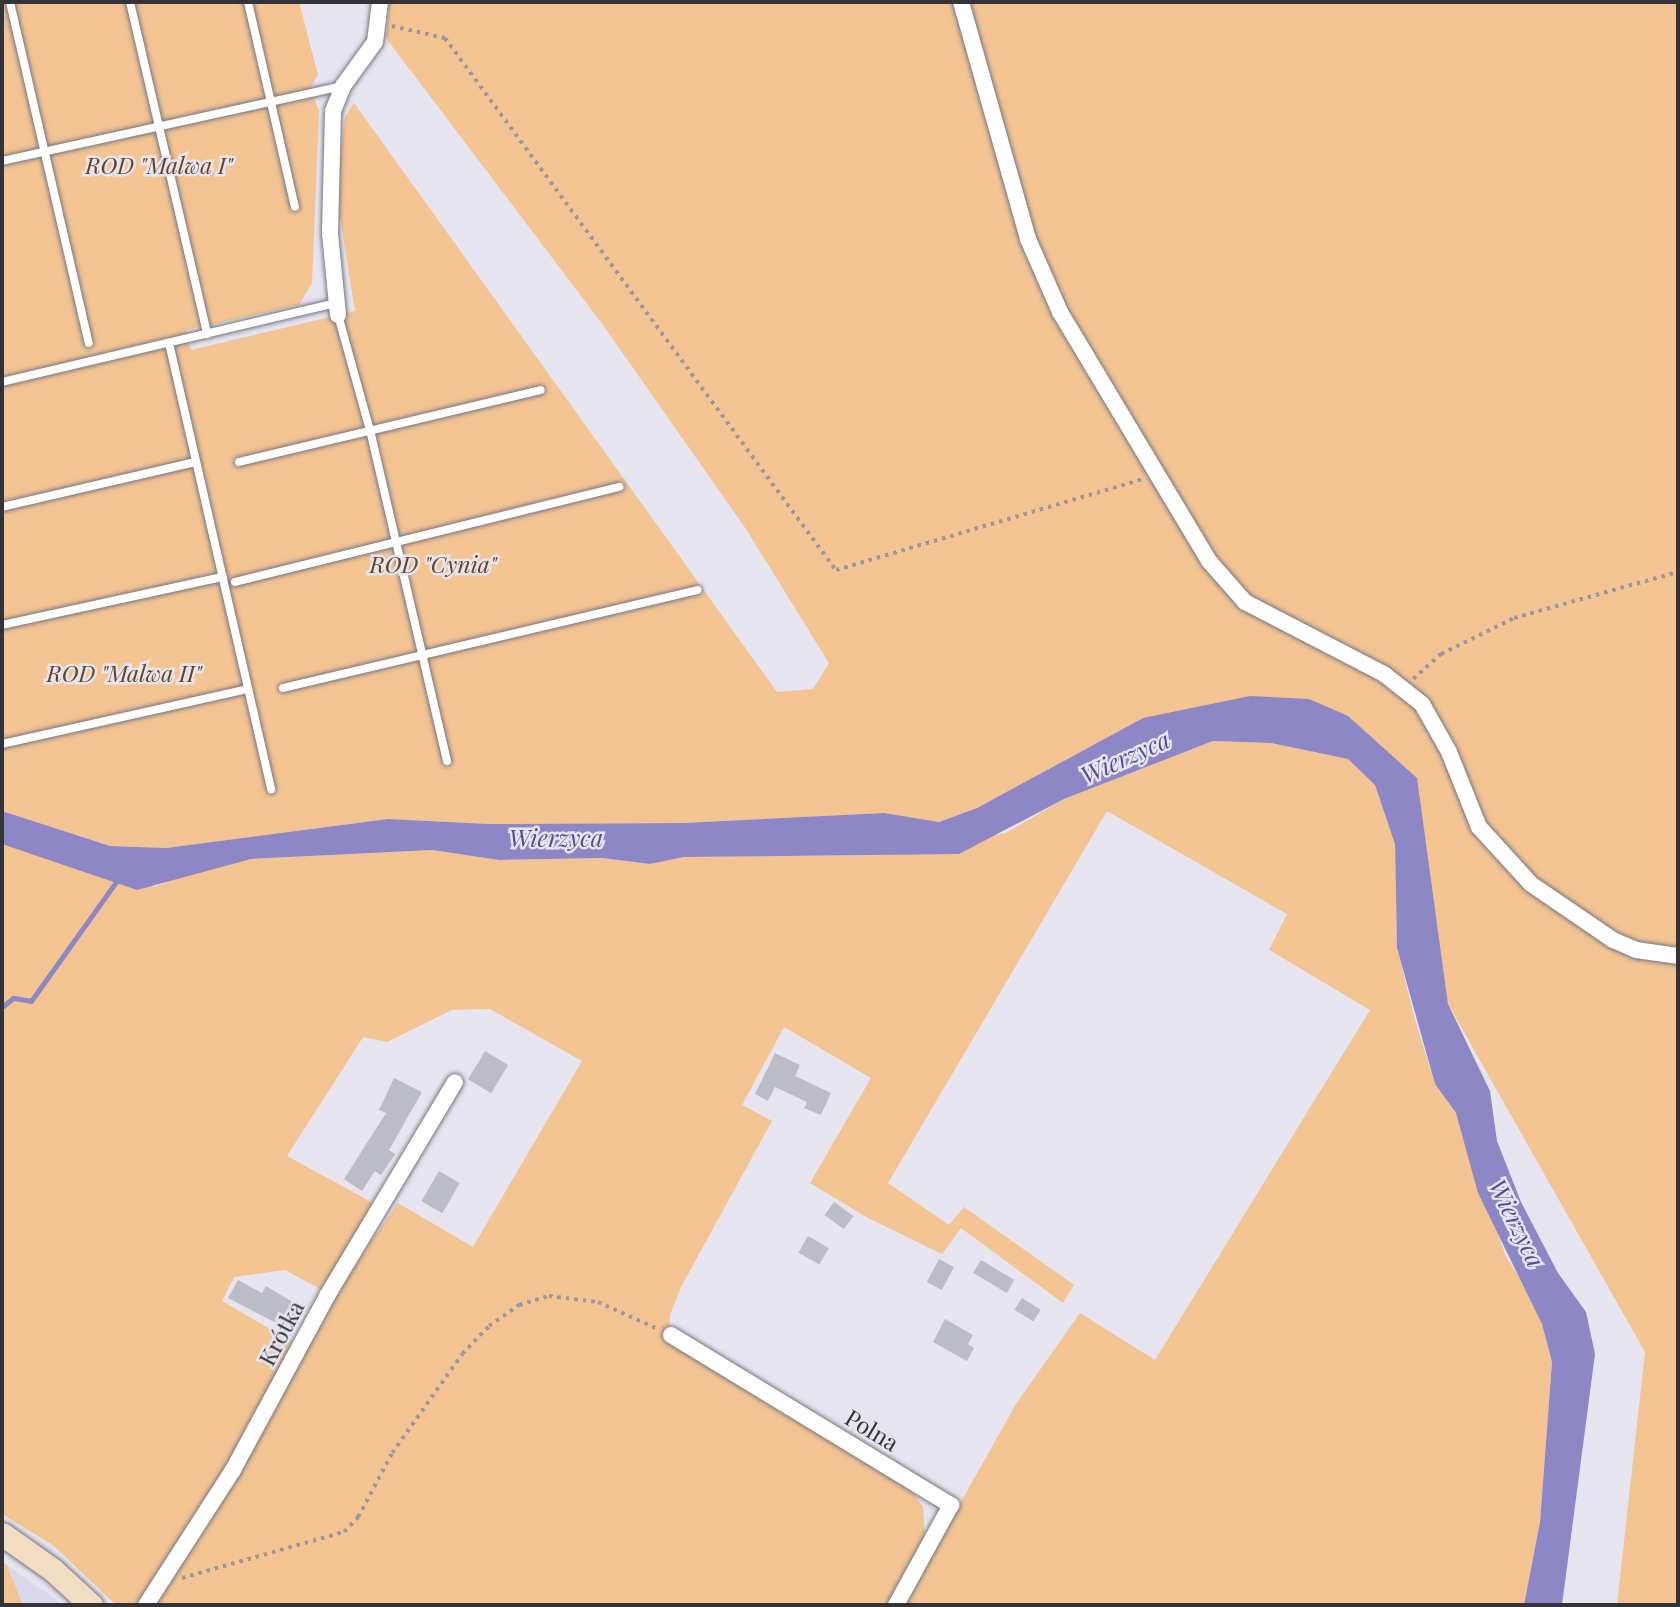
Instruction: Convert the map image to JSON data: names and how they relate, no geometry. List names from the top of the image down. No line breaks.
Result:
{"streets":{"street":["Krótka","Polna"]},"water":["Wierzyca"],"parks":["ROD \"Malwa I\"","ROD \"Cynia\"","ROD \"Malwa II\""]}
